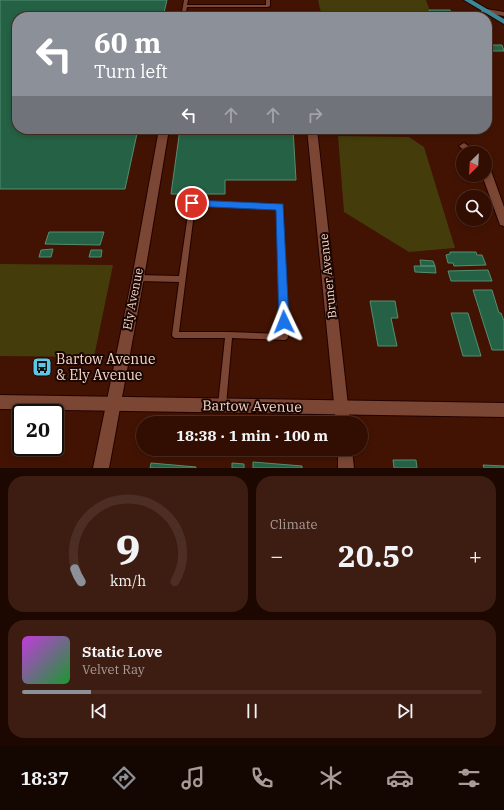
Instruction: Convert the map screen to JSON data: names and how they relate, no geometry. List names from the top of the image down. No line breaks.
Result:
{"streets":{"street":["Bruner Avenue","Ely Avenue","Bartow Avenue"]},"crossings":[["Bruner Avenue","Bartow Avenue"],["Ely Avenue","Bartow Avenue"]],"places":{"bus stop":["Bartow Avenue & Ely Avenue"]},"north":"bottom left","page":{"turn":["60 m","Turn left"],"limit":"20","trip":"18:38 · 1 min · 100 m","tile":"Climate","heat":["−","20.5°","+"],"song":["Static Love","Velvet Ray"],"tabs":"18:37","gauge":["9","km/h"]}}
